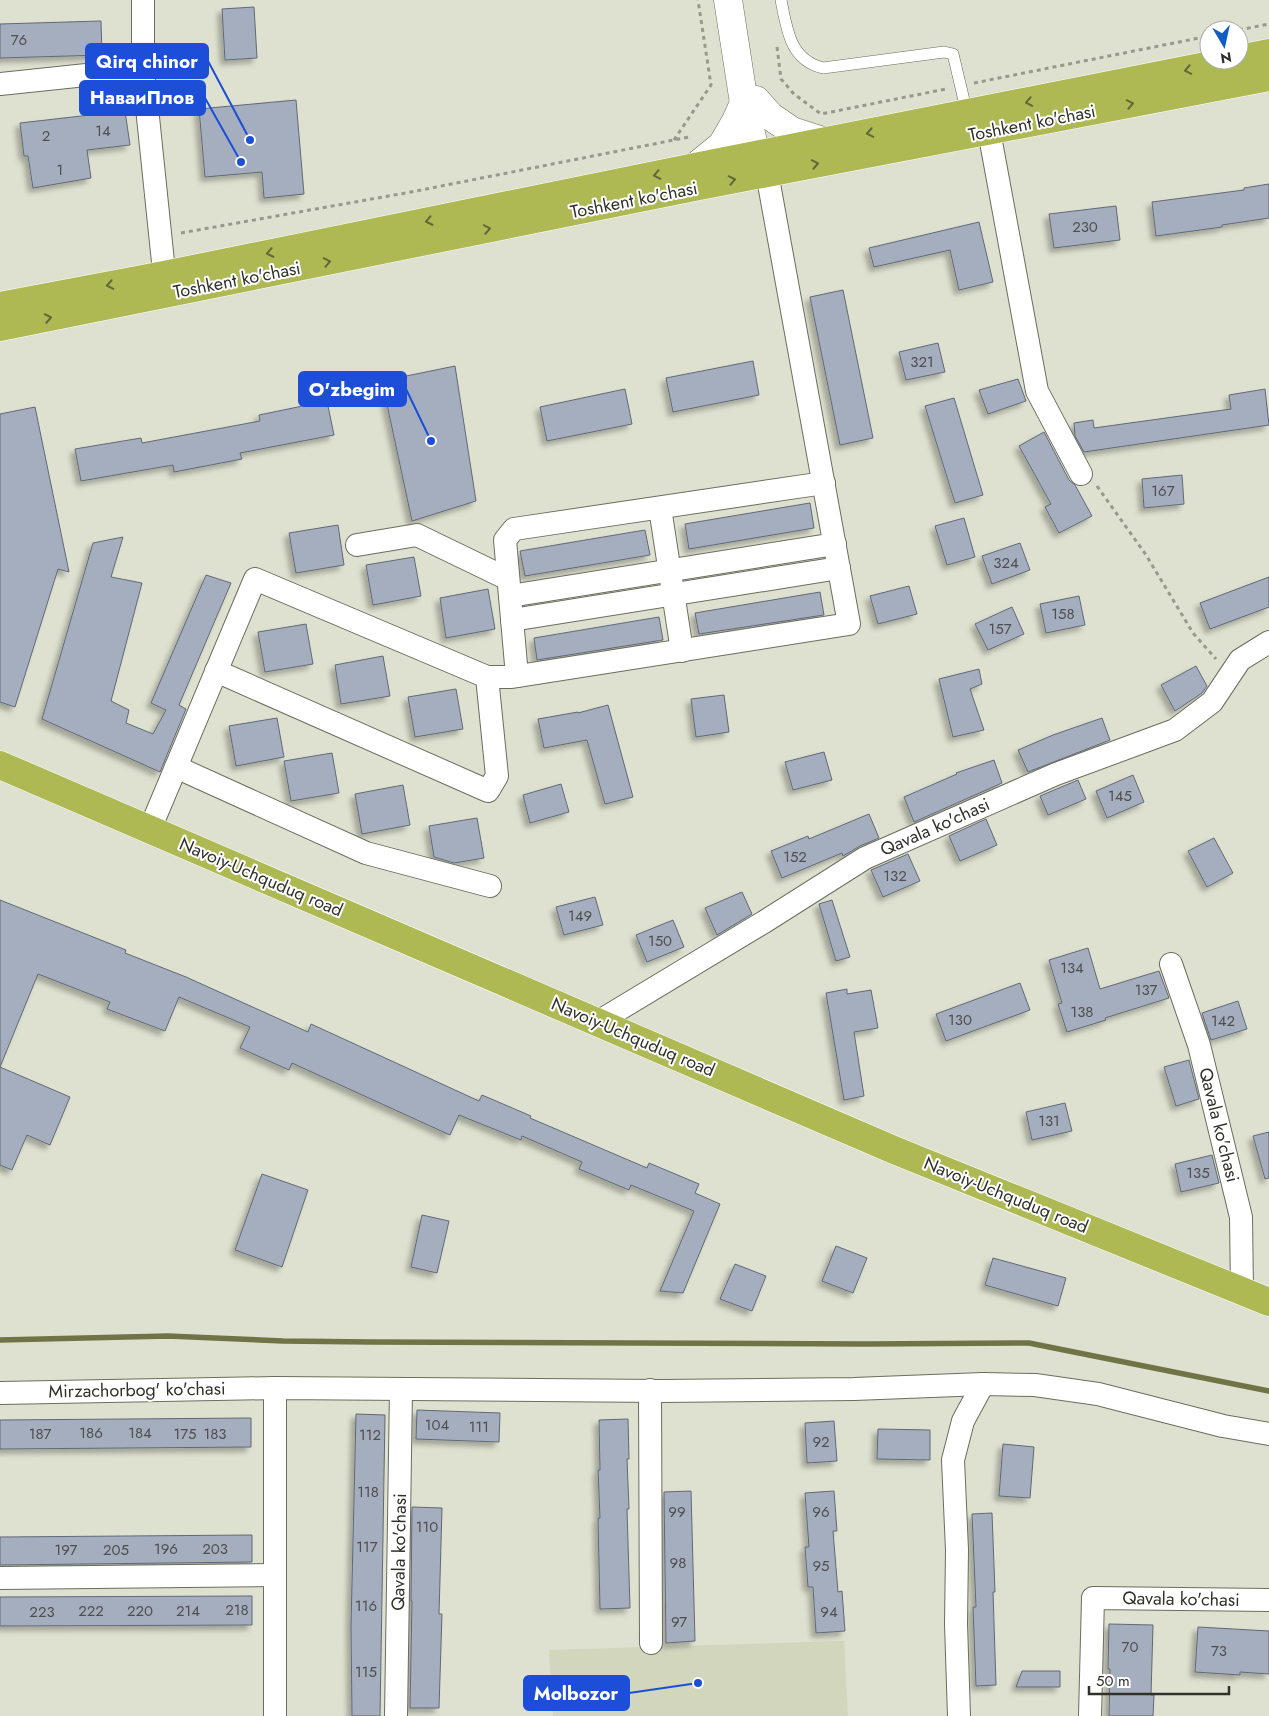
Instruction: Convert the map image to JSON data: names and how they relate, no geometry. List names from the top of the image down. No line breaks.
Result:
{"streets":{"highway":["Toshkent ko'chasi","Navoiy-Uchquduq road"],"street":["Qavala ko'chasi","Mirzachorbog' ko'chasi"]},"crossings":[["Qavala ko'chasi","Navoiy-Uchquduq road"],["Qavala ko'chasi","Mirzachorbog' ko'chasi"]],"places":["Qirq chinor","НаваиПлов","O'zbegim","Molbozor"],"house_numbers":["76","14","2","1","230","321","167","324","158","157","145","152","132","149","150","134","137","138","130","142","131","135","104","111","186","184","187","175","183","112","92","118","99","96","110","117","196","203","197","205","98","95","116","218","222","220","214","223","94","97","70","73","115"],"scale_bar":"50 m","north":"bottom"}
